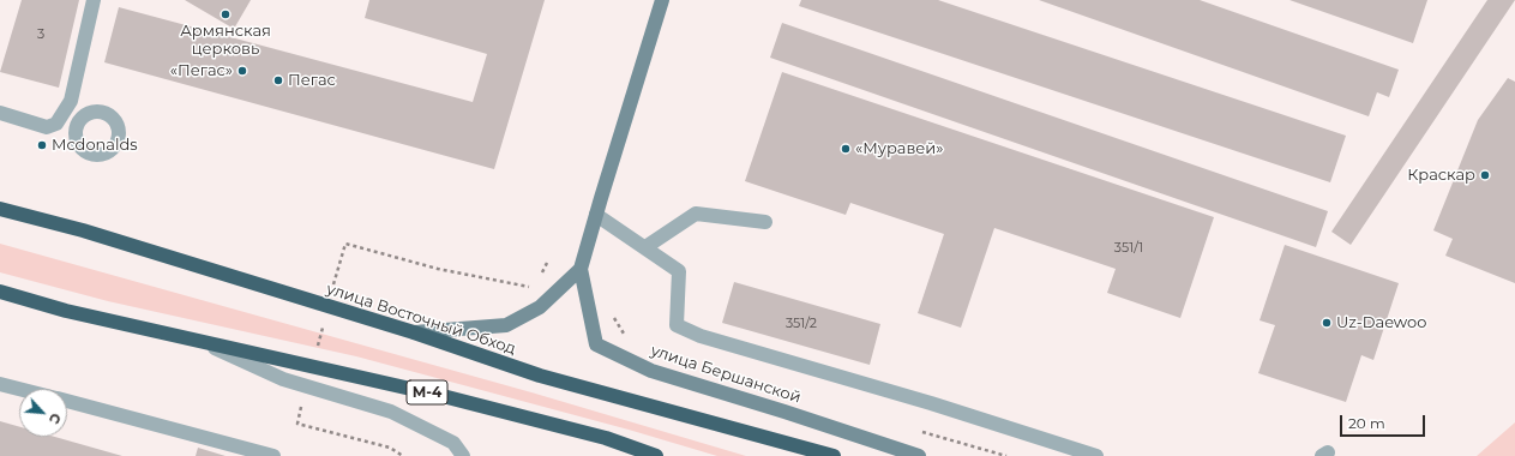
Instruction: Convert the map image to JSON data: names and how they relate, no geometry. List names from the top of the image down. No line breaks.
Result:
{"streets":{"highway":["улица Восточный Обход","М-4"],"street":["улица Бершанской"]},"places":["Армянская церковь","«Пегас»","Пегас","Mcdonalds","«Муравей»","Краскар","Uz-Daewoo"],"house_numbers":["3","351/1","351/2"],"scale_bar":"20 m","north":"bottom right"}
